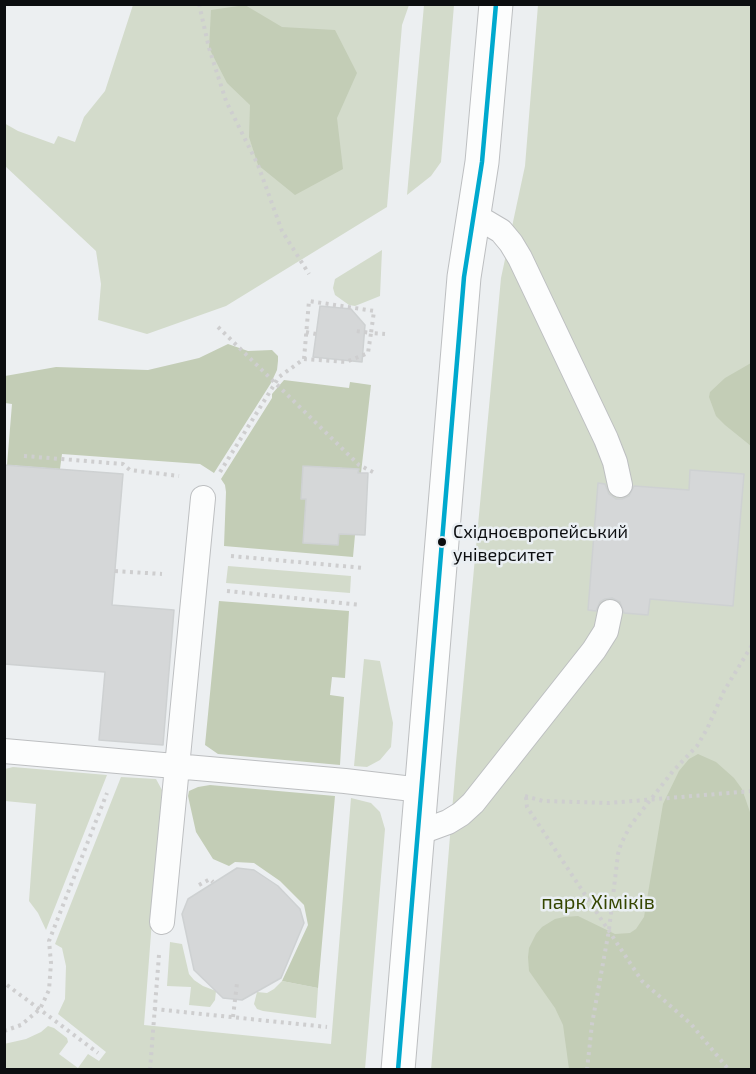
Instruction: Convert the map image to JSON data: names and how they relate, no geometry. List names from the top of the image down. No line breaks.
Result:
{"parks":["парк Хіміків"],"places":["Східноєвропейський університет"]}
